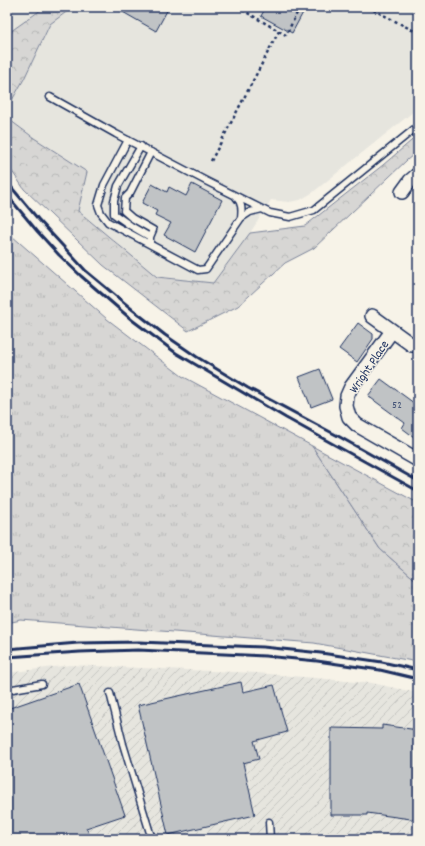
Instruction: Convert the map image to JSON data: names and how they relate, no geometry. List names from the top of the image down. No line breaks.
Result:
{"streets":{"street":["Wright Place"]},"house_numbers":["52"]}
